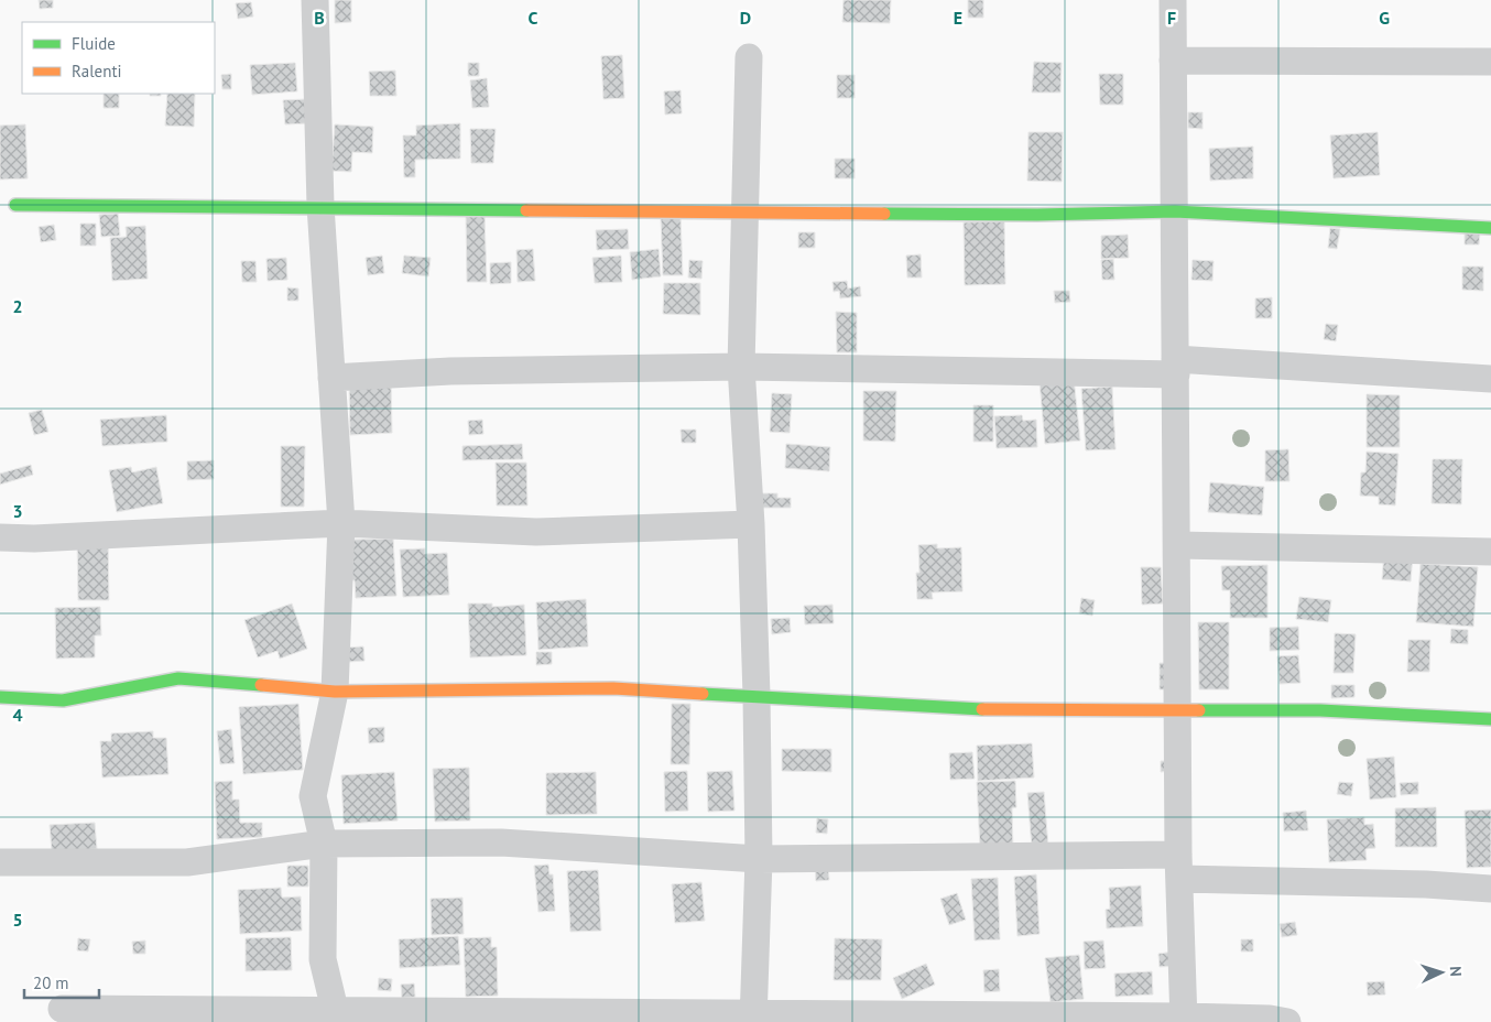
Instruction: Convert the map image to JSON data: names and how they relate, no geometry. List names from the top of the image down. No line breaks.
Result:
{"legend":["Fluide","Ralenti"],"scale_bar":"20 m","north":"right","grid":{"columns":["B","C","D","E","F","G"],"rows":["2","3","4","5"]}}
